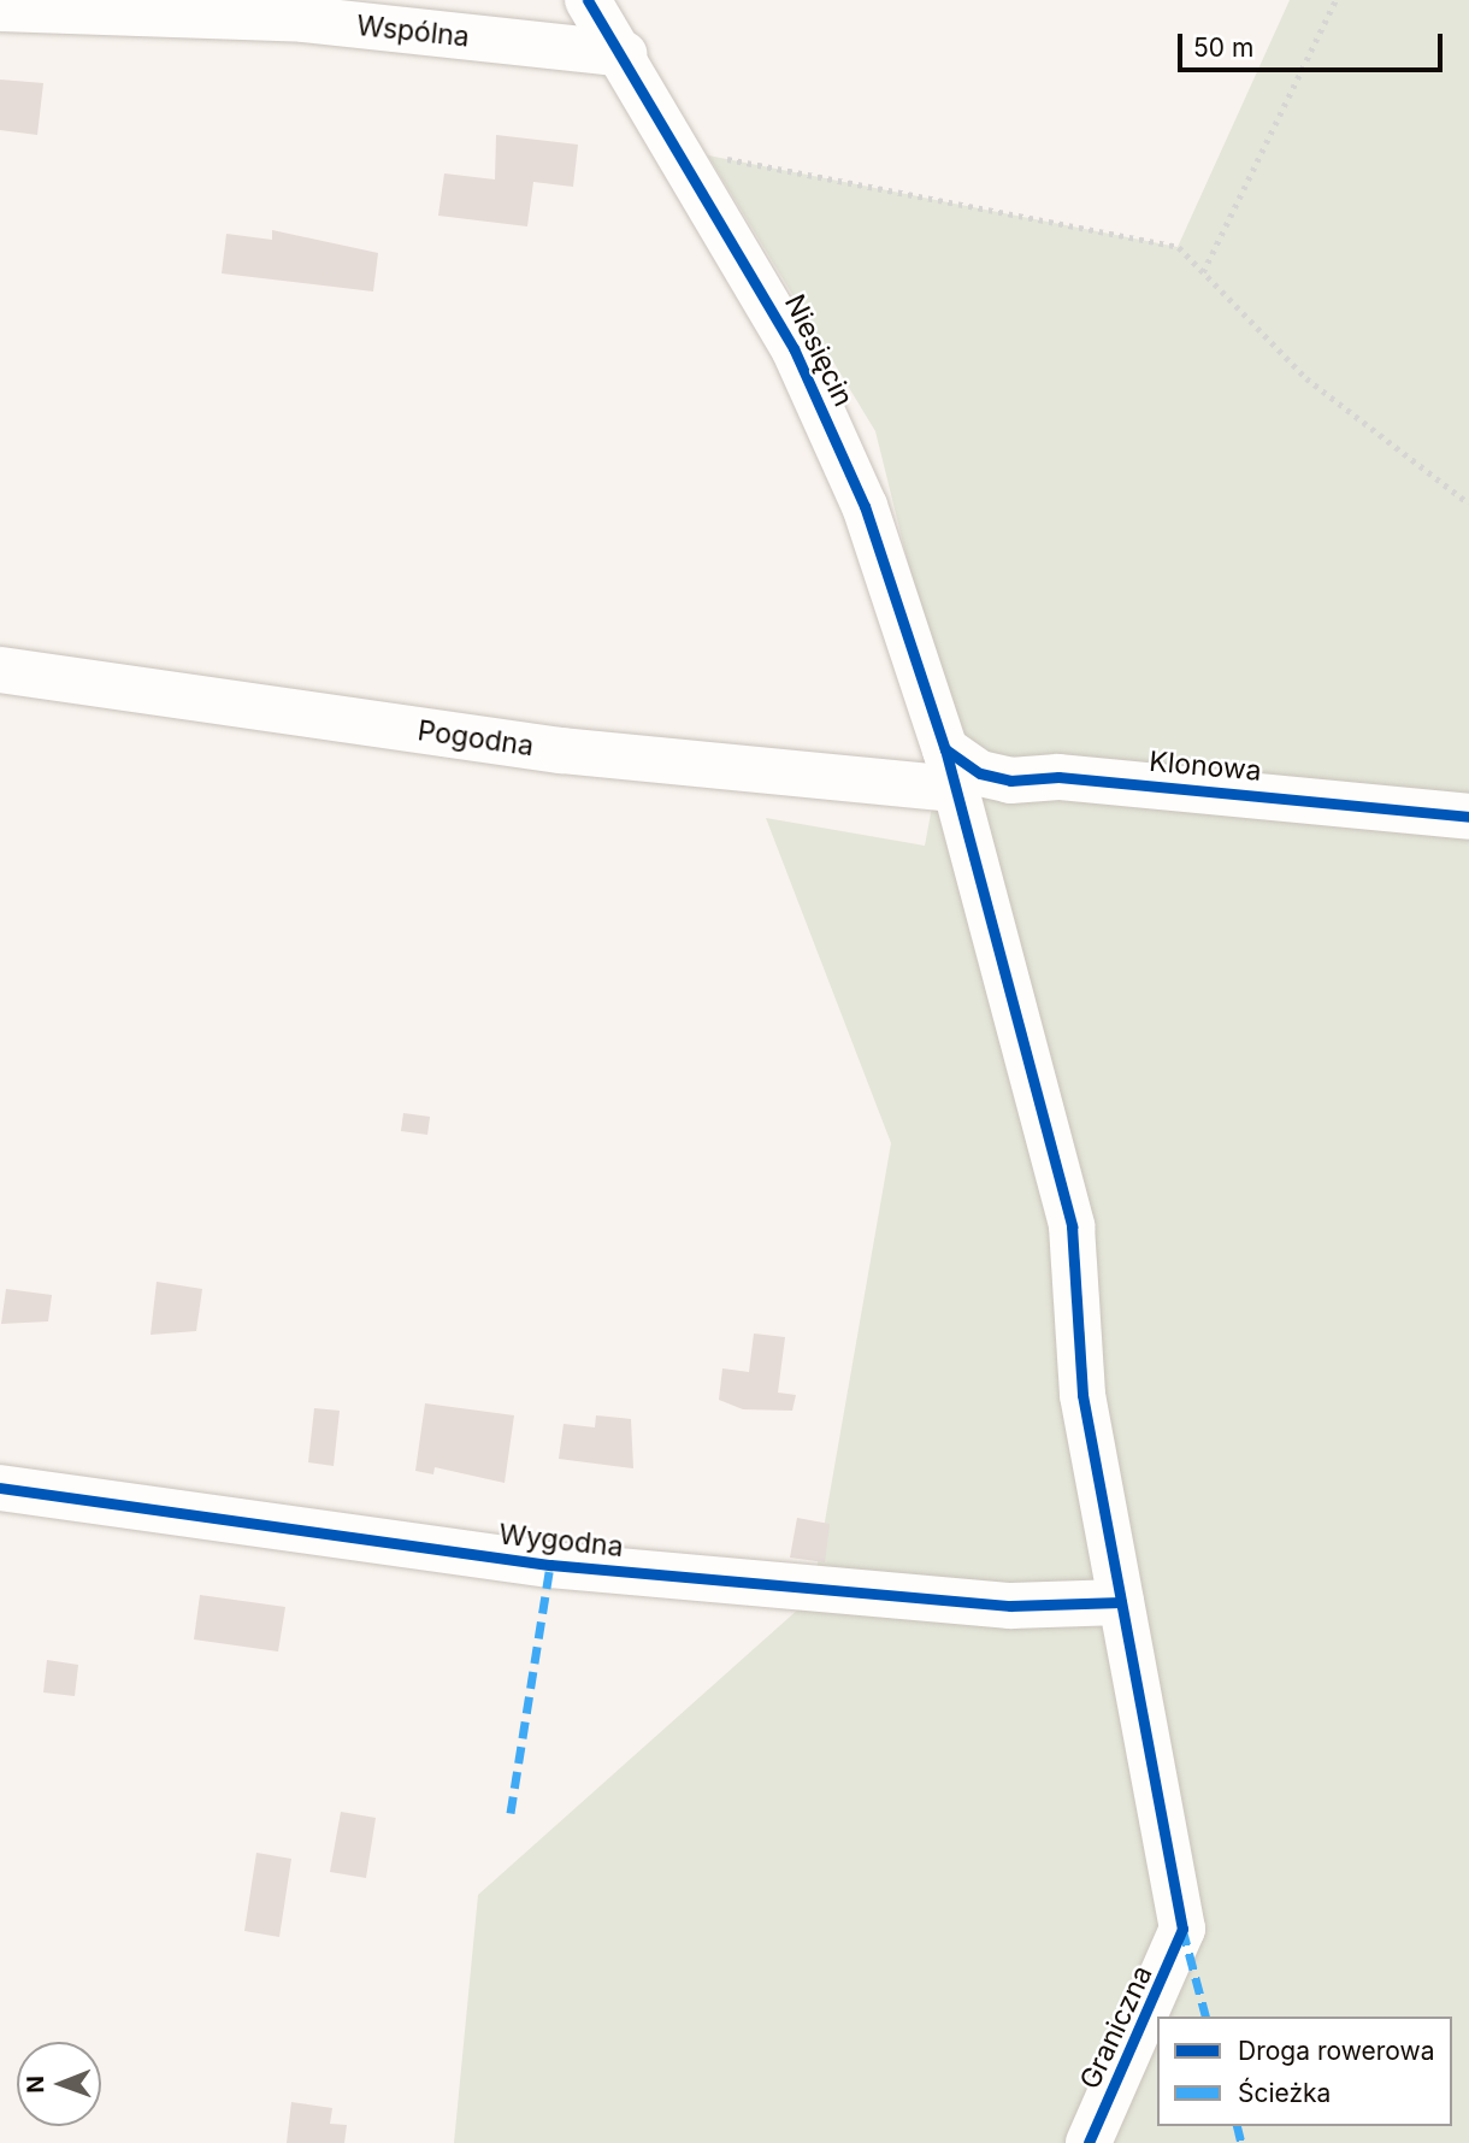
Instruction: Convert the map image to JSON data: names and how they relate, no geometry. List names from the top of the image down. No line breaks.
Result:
{"streets":{"street":["Wspólna","Niesięcin","Pogodna","Klonowa","Wygodna","Graniczna"]},"crossings":[["Wspólna","Niesięcin"],["Niesięcin","Pogodna"],["Niesięcin","Klonowa"],["Niesięcin","Wygodna"],["Niesięcin","Graniczna"],["Pogodna","Klonowa"]],"legend":["Droga rowerowa","Ścieżka"],"scale_bar":"50 m","north":"left"}
